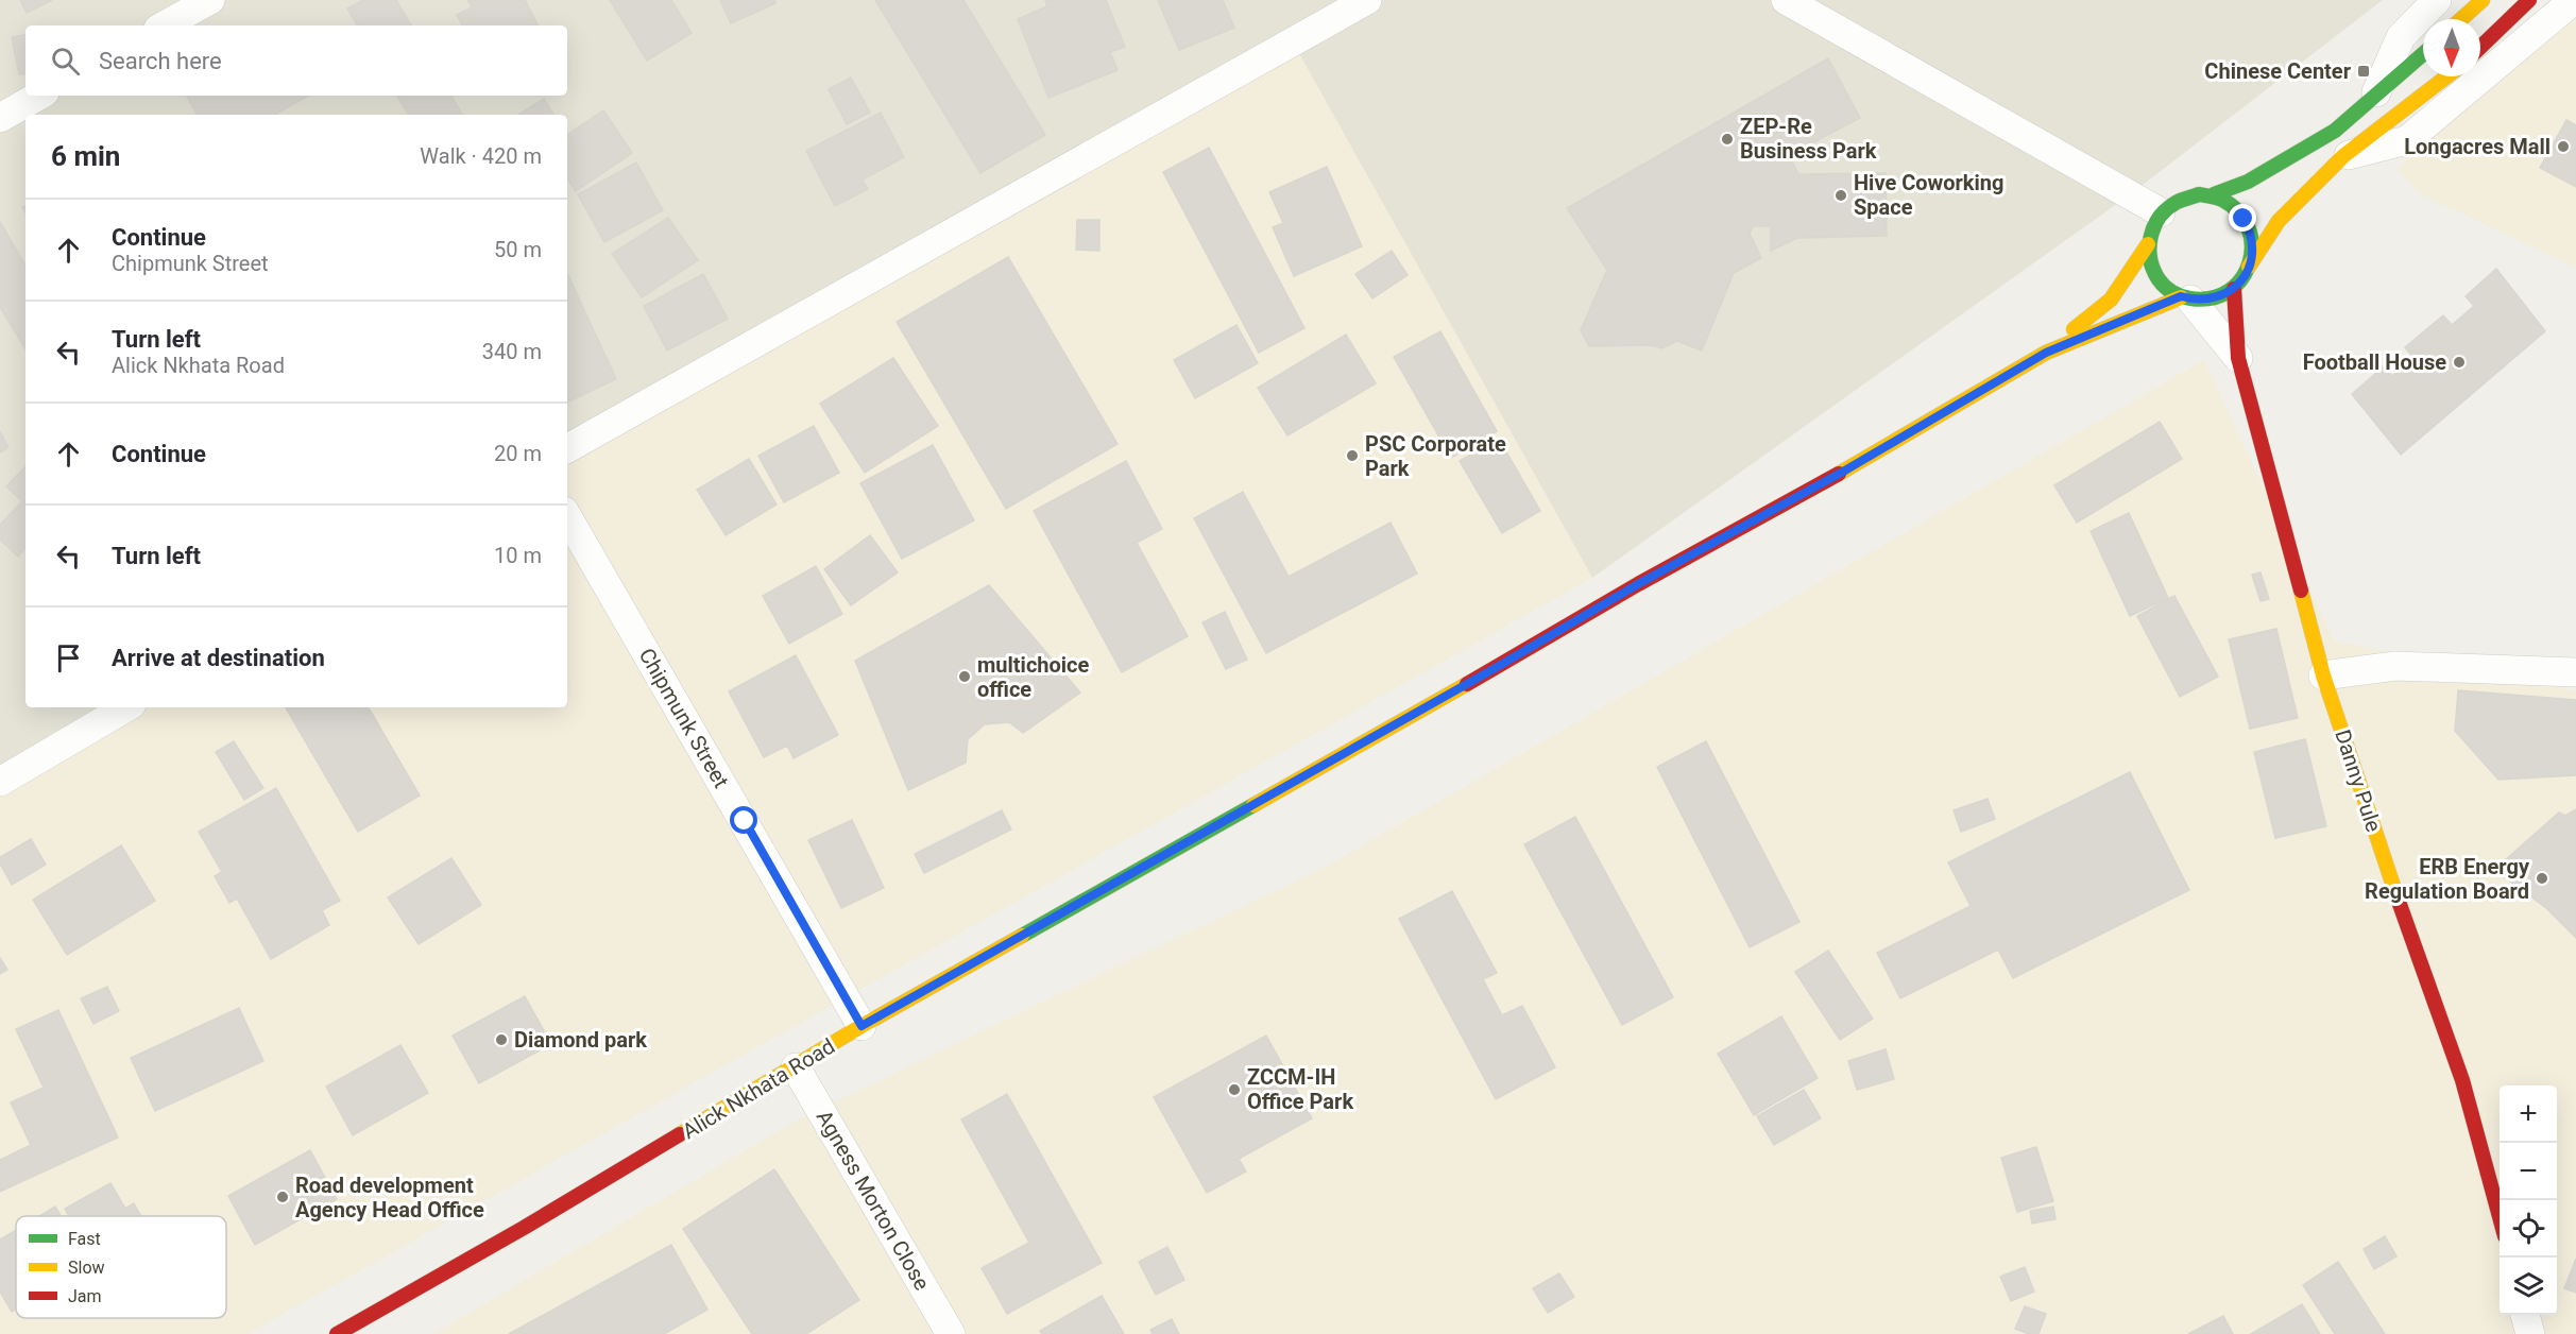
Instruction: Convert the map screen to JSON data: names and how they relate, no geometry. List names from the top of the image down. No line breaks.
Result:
{"streets":{"main road":["Danny Pule","Alick Nkhata Road"],"street":["Chipmunk Street","Agness Morton Close"]},"crossings":[["Chipmunk Street","Alick Nkhata Road"],["Danny Pule","Alick Nkhata Road"],["Alick Nkhata Road","Agness Morton Close"]],"places":{"transit":["Chinese Center"],"other":["ZEP-Re Business Park","Longacres Mall","Hive Coworking Space","Football House","PSC Corporate Park","multichoice office","ERB Energy Regulation Board","Diamond park","ZCCM-IH Office Park","Road development Agency Head Office"]},"legend":["Fast","Slow","Jam"],"north":"bottom","page":{"search":"Search here","heading":["6 min","Walk · 420 m"],"list":[["Continue","Chipmunk Street","50 m"],["Turn left","Alick Nkhata Road","340 m"],["Continue","20 m"],["Turn left","10 m"],"Arrive at destination"],"map_buttons":["+","−"]}}
